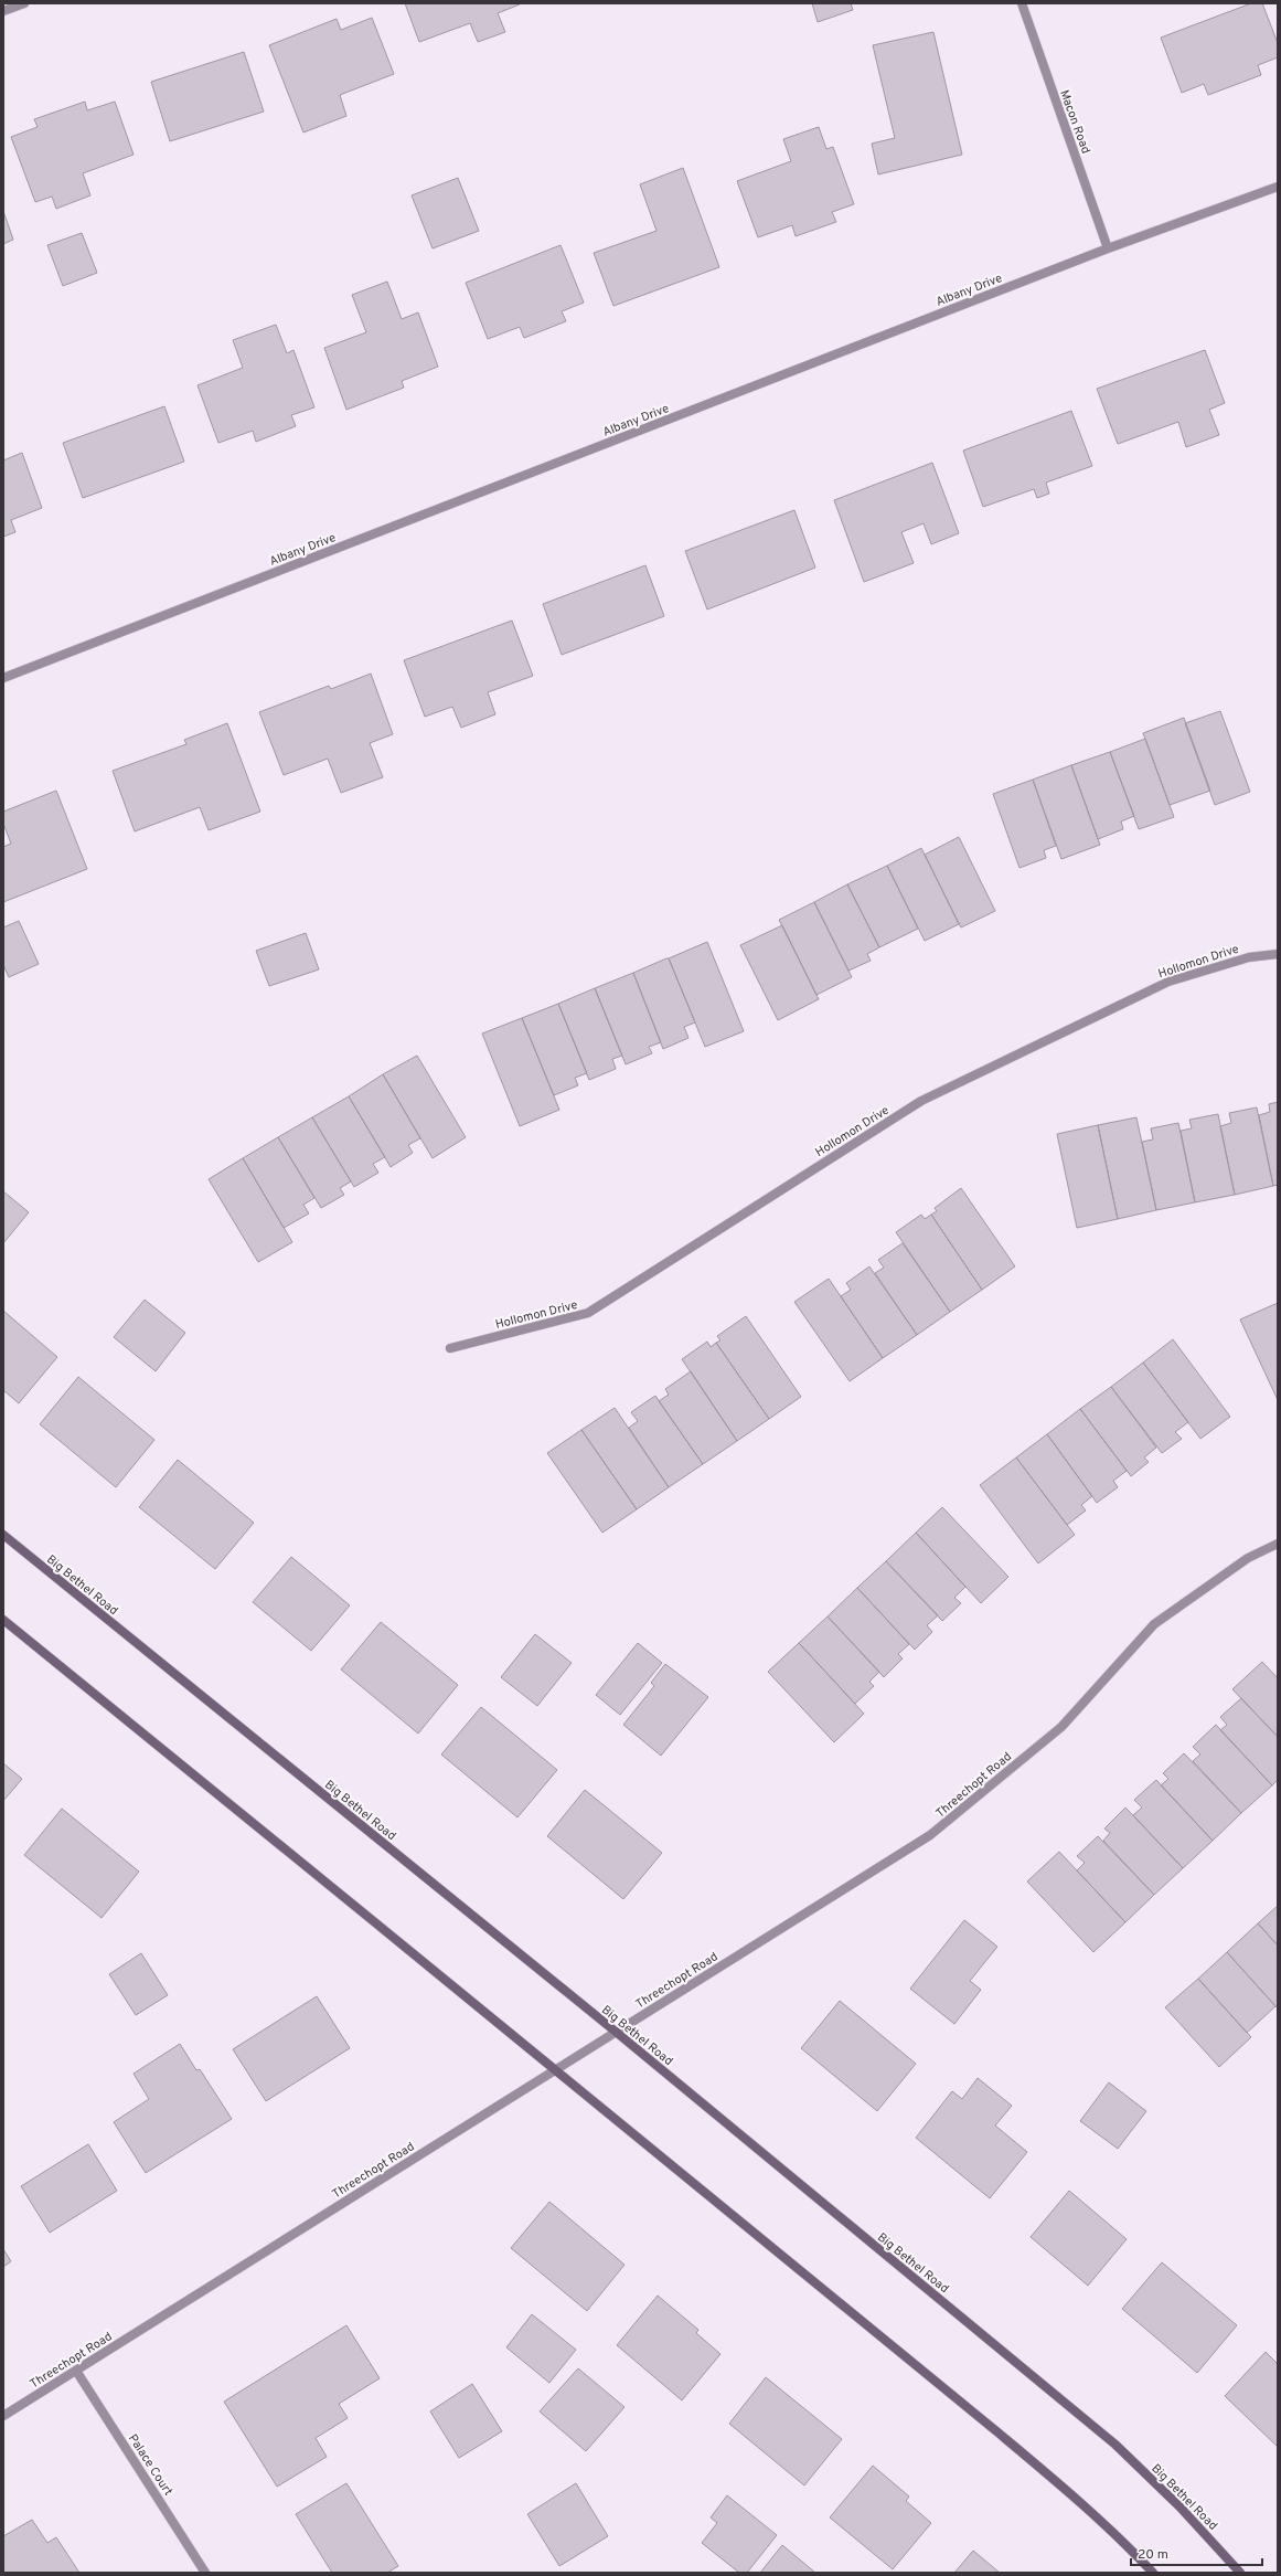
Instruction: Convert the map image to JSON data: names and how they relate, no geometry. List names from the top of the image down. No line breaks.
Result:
{"streets":{"main road":["Big Bethel Road"],"street":["Macon Road","Albany Drive","Hollomon Drive","Threechopt Road","Palace Court"]},"crossings":[["Macon Road","Albany Drive"],["Big Bethel Road","Threechopt Road"],["Threechopt Road","Palace Court"]],"scale_bar":"20 m"}
